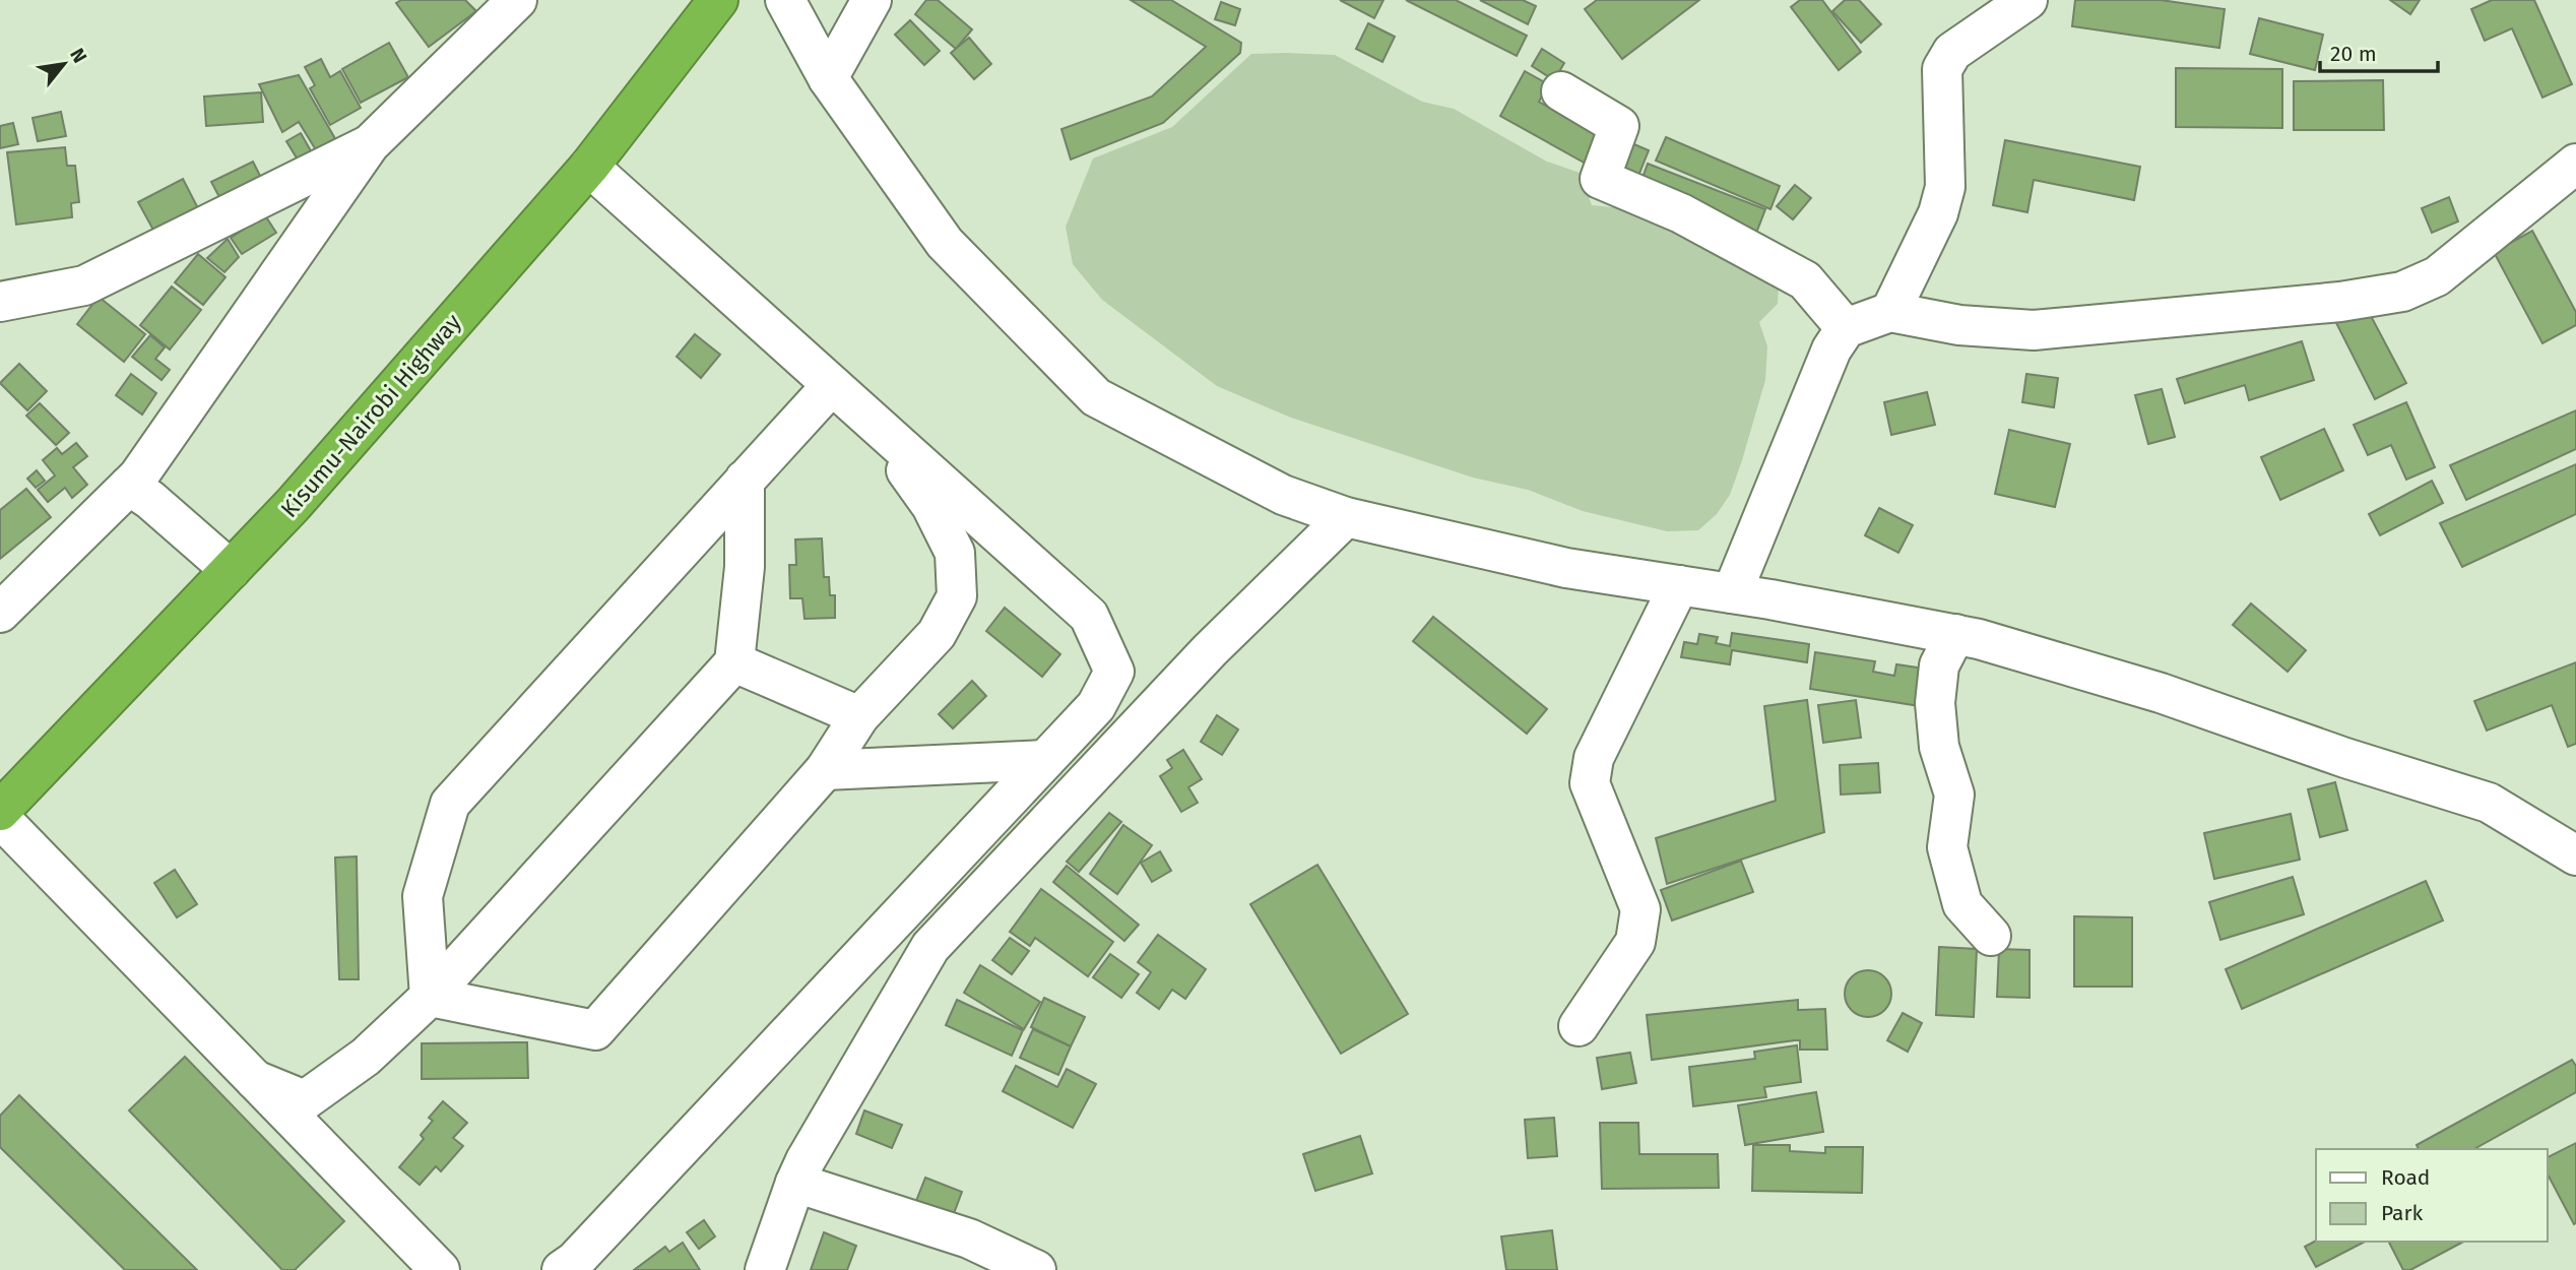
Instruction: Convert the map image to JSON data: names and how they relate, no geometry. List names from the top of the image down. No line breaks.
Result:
{"streets":{"highway":["Kisumu-Nairobi Highway"]},"legend":["Road","Park"],"scale_bar":"20 m","north":"top right"}
